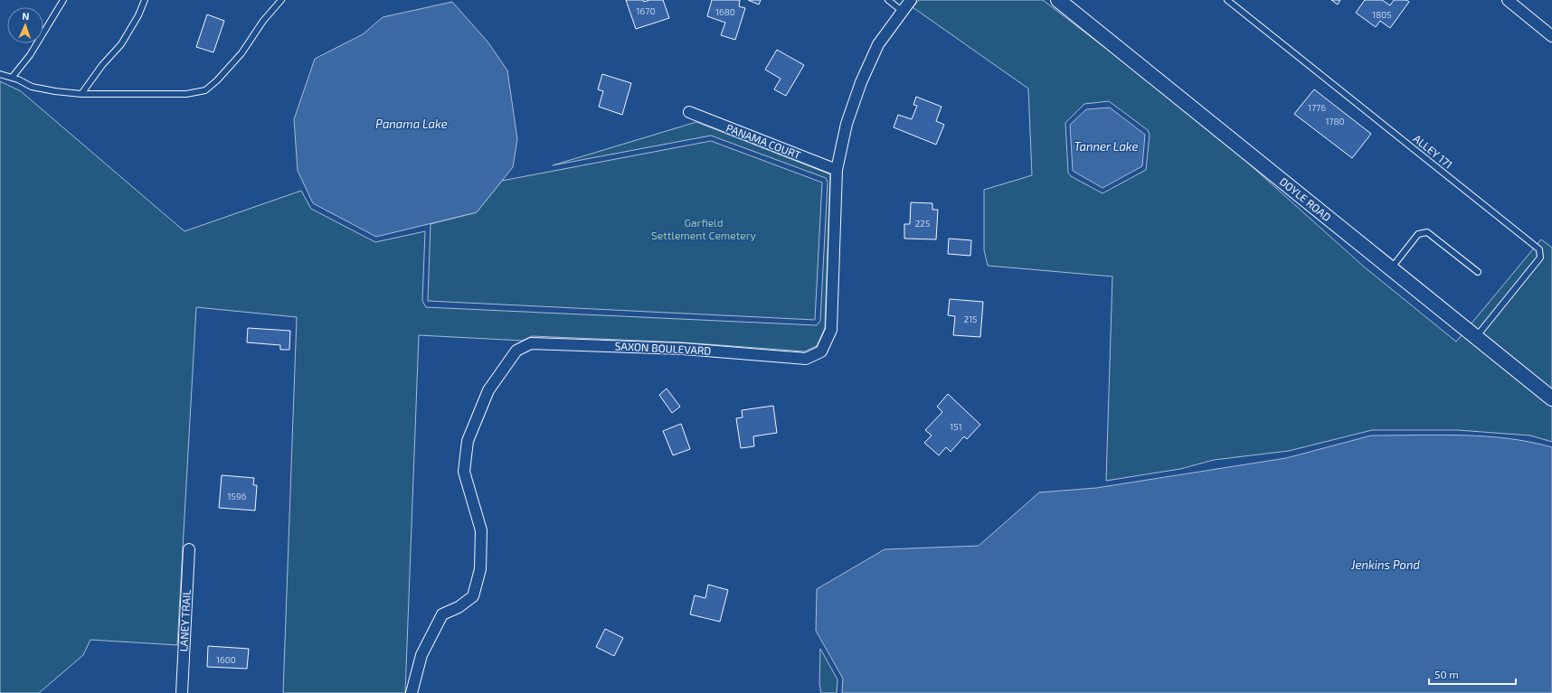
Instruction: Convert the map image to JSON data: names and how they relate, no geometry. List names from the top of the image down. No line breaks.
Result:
{"streets":{"main road":["DOYLE ROAD"],"street":["PANAMA COURT","SAXON BOULEVARD","LANEY TRAIL"],"lane":["ALLEY 171"]},"crossings":[["PANAMA COURT","SAXON BOULEVARD"],["ALLEY 171","DOYLE ROAD"]],"water":["Panama Lake","Tanner Lake","Jenkins Pond"],"parks":["Garfield Settlement Cemetery"],"house_numbers":["1670","1680","1805","1776","1780","225","215","151","1596","1600"],"scale_bar":"50 m","north":"top"}
